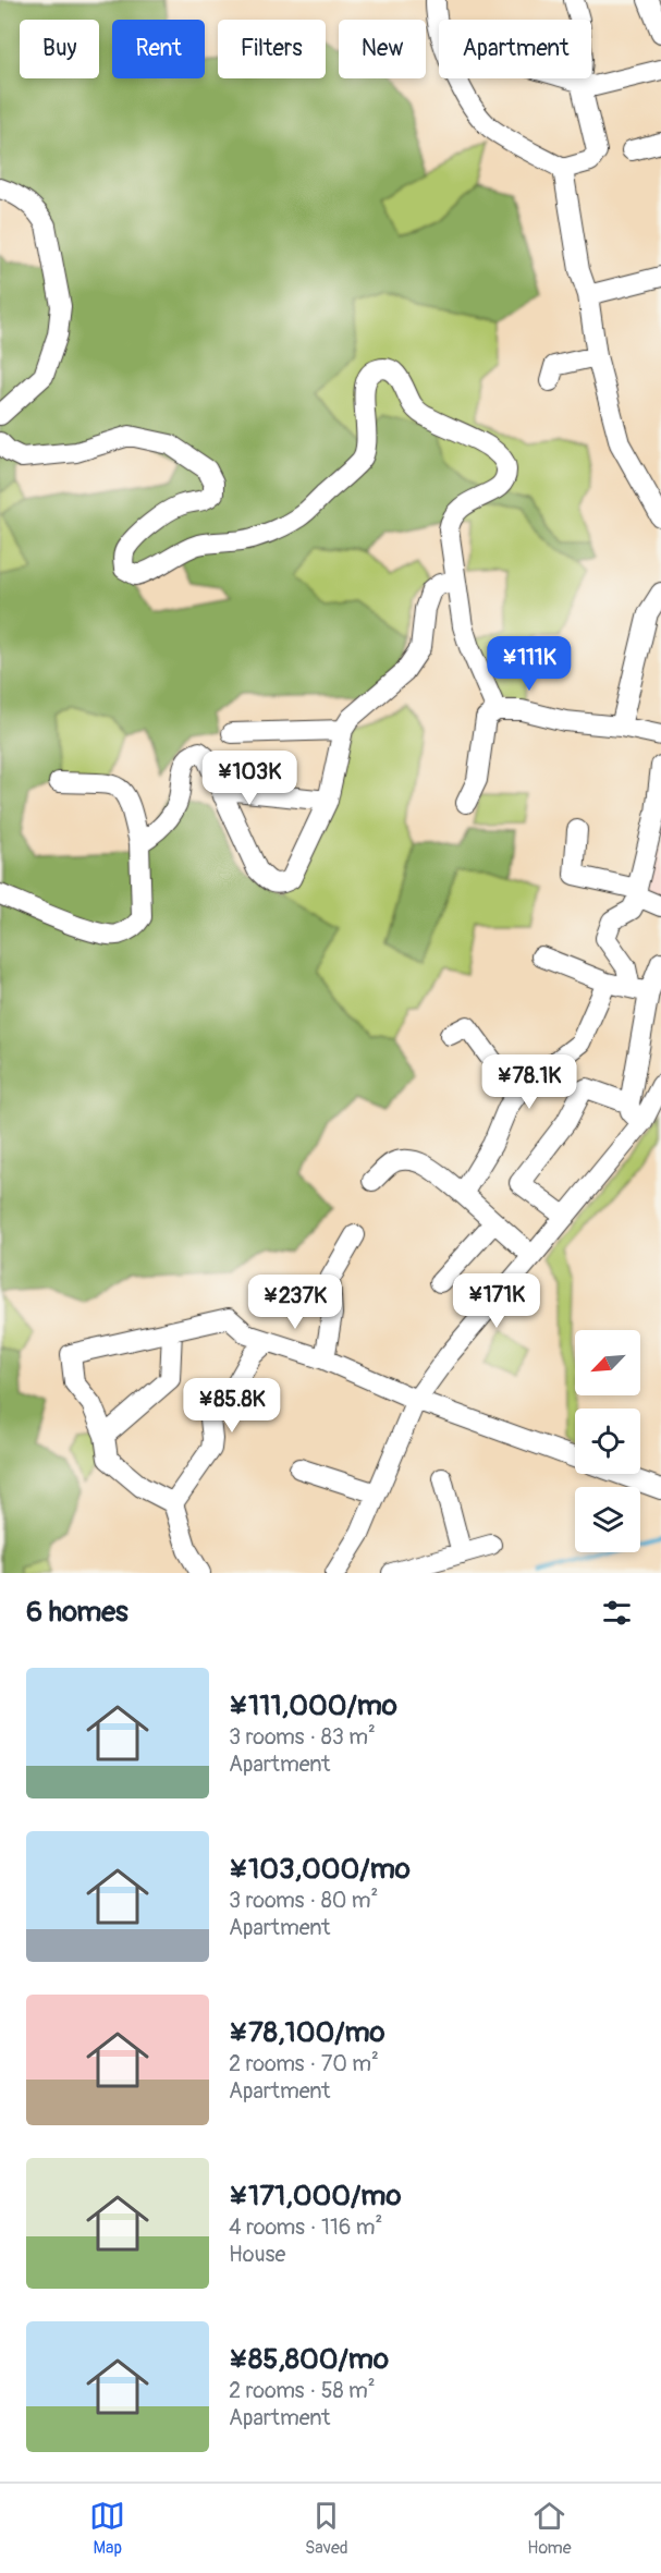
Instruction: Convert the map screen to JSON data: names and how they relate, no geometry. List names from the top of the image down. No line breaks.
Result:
{"north":"bottom left","page":{"chip":["Buy","Rent","Filters","New","Apartment"],"price":["¥111K","¥103K","¥78.1K","¥171K","¥237K","¥85.8K"],"heading":"6 homes","list":[{"name":"¥111,000/mo","note":"3 rooms · 83 m² · Apartment"},{"name":"¥103,000/mo","note":"3 rooms · 80 m² · Apartment"},{"name":"¥78,100/mo","note":"2 rooms · 70 m² · Apartment"},{"name":"¥171,000/mo","note":"4 rooms · 116 m² · House"},{"name":"¥85,800/mo","note":"2 rooms · 58 m² · Apartment"}],"tabs":["Map","Saved","Home"]}}
